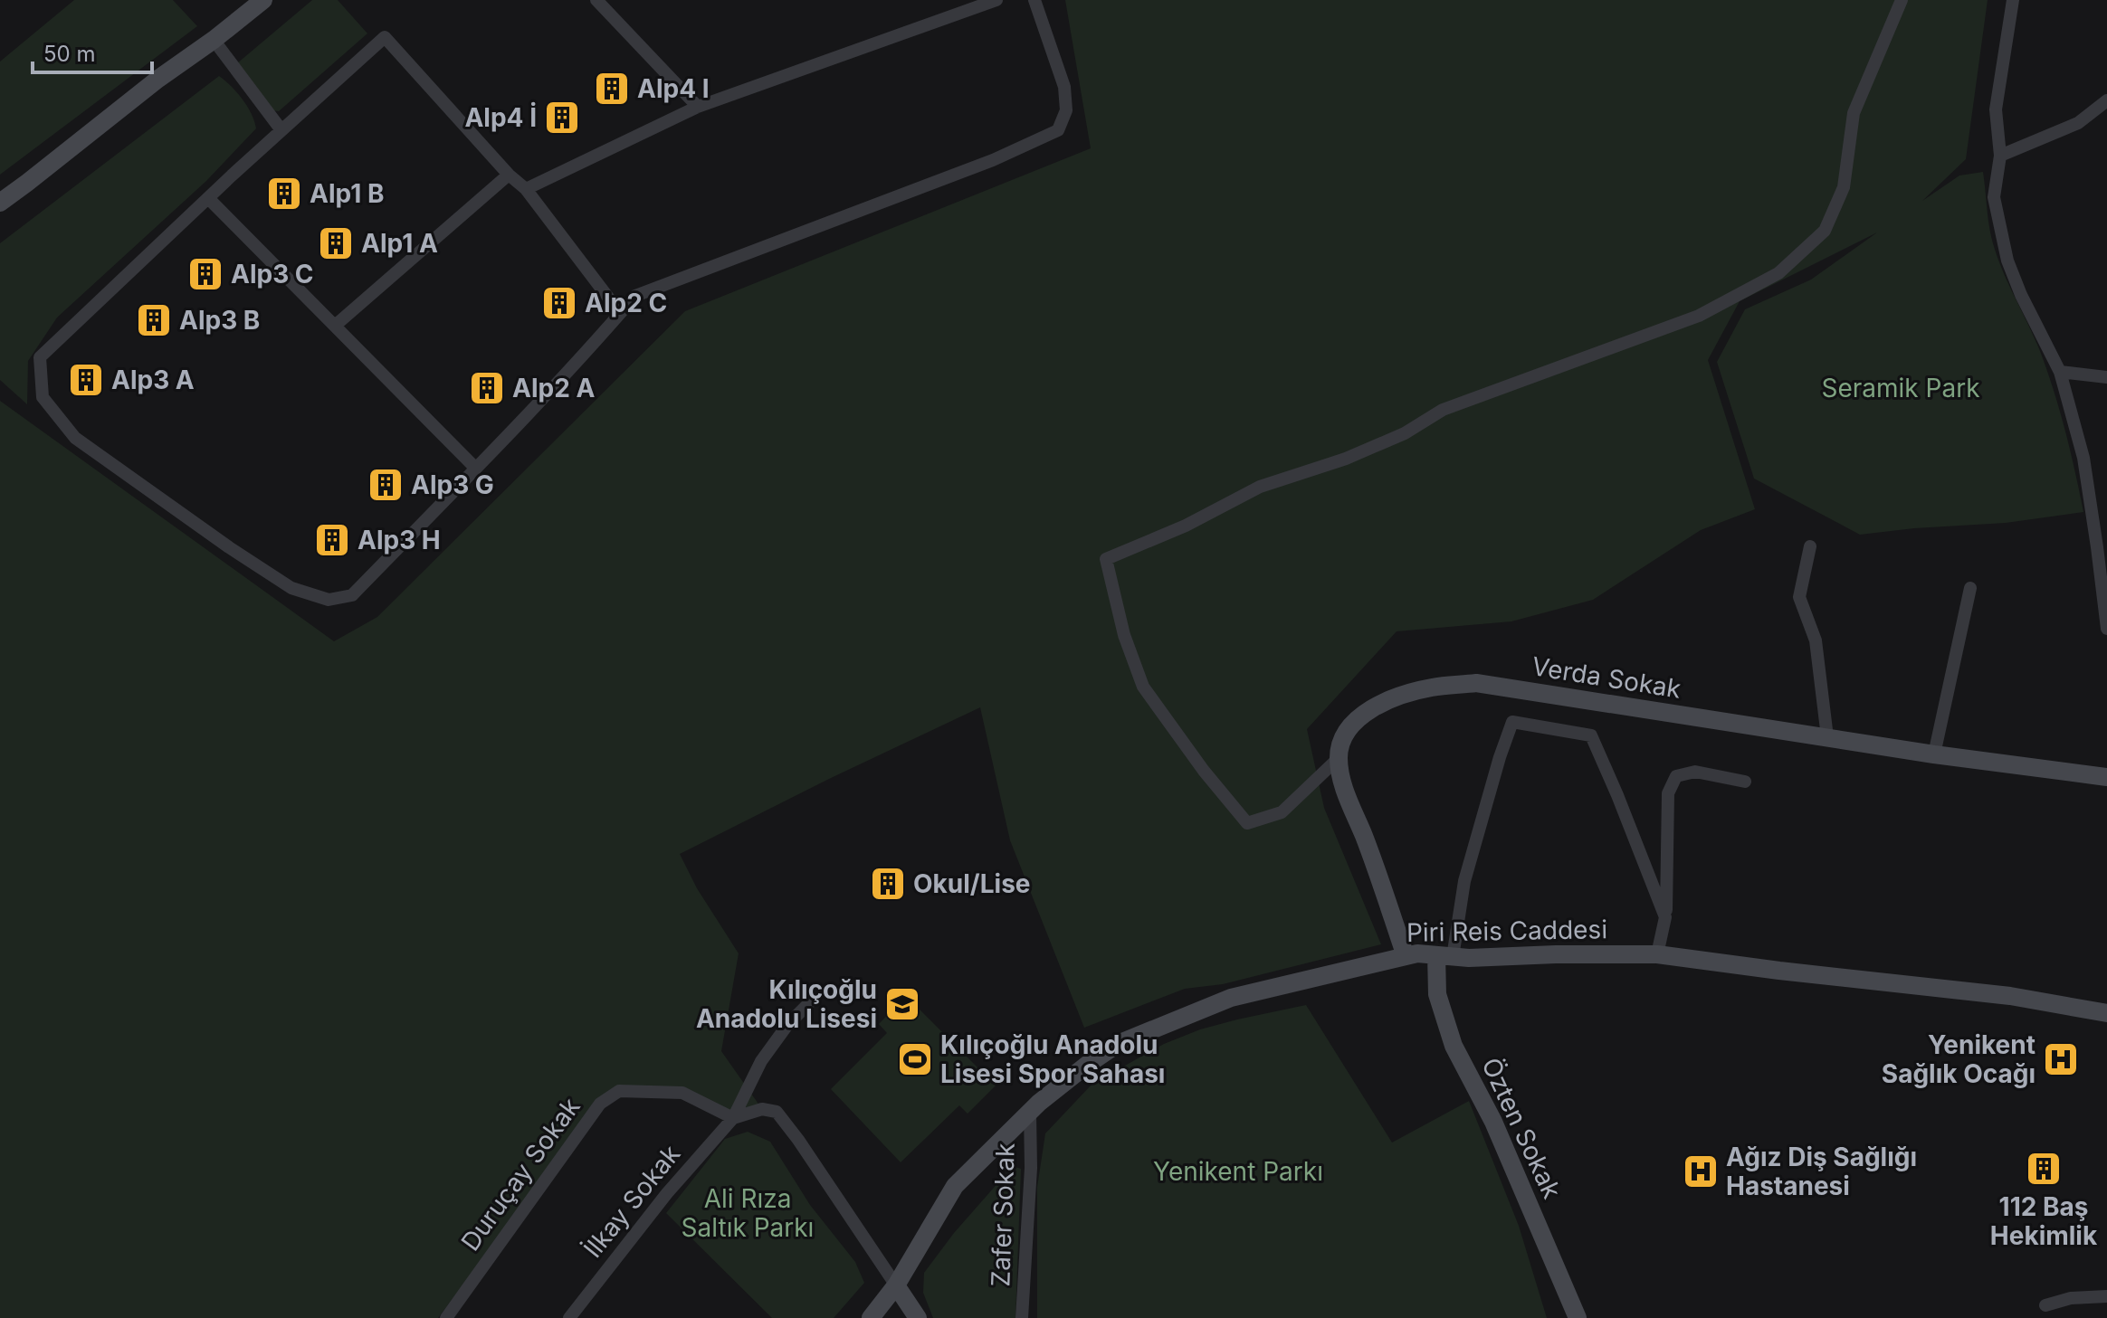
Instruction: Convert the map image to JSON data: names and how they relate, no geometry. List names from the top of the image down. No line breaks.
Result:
{"streets":{"street":["Verda Sokak","Piri Reis Caddesi","Özten Sokak","Duruçay Sokak","İlkay Sokak","Zafer Sokak"]},"crossings":[["Piri Reis Caddesi","Özten Sokak"],["Piri Reis Caddesi","Zafer Sokak"],["Duruçay Sokak","İlkay Sokak"]],"parks":["Seramik Park","Yenikent Parkı","Ali Rıza Saltık Parkı"],"places":{"building":["Alp4 I","Alp4 İ","Alp1 B","Alp1 A","Alp3 C","Alp2 C","Alp3 B","Alp3 A","Alp2 A","Alp3 G","Alp3 H","Okul/Lise","112 Baş Hekimlik"],"school or university":["Kılıçoğlu Anadolu Lisesi"],"sports":["Kılıçoğlu Anadolu Lisesi Spor Sahası"],"hospital":["Yenikent Sağlık Ocağı","Ağız Diş Sağlığı Hastanesi"]},"scale_bar":"50 m"}
